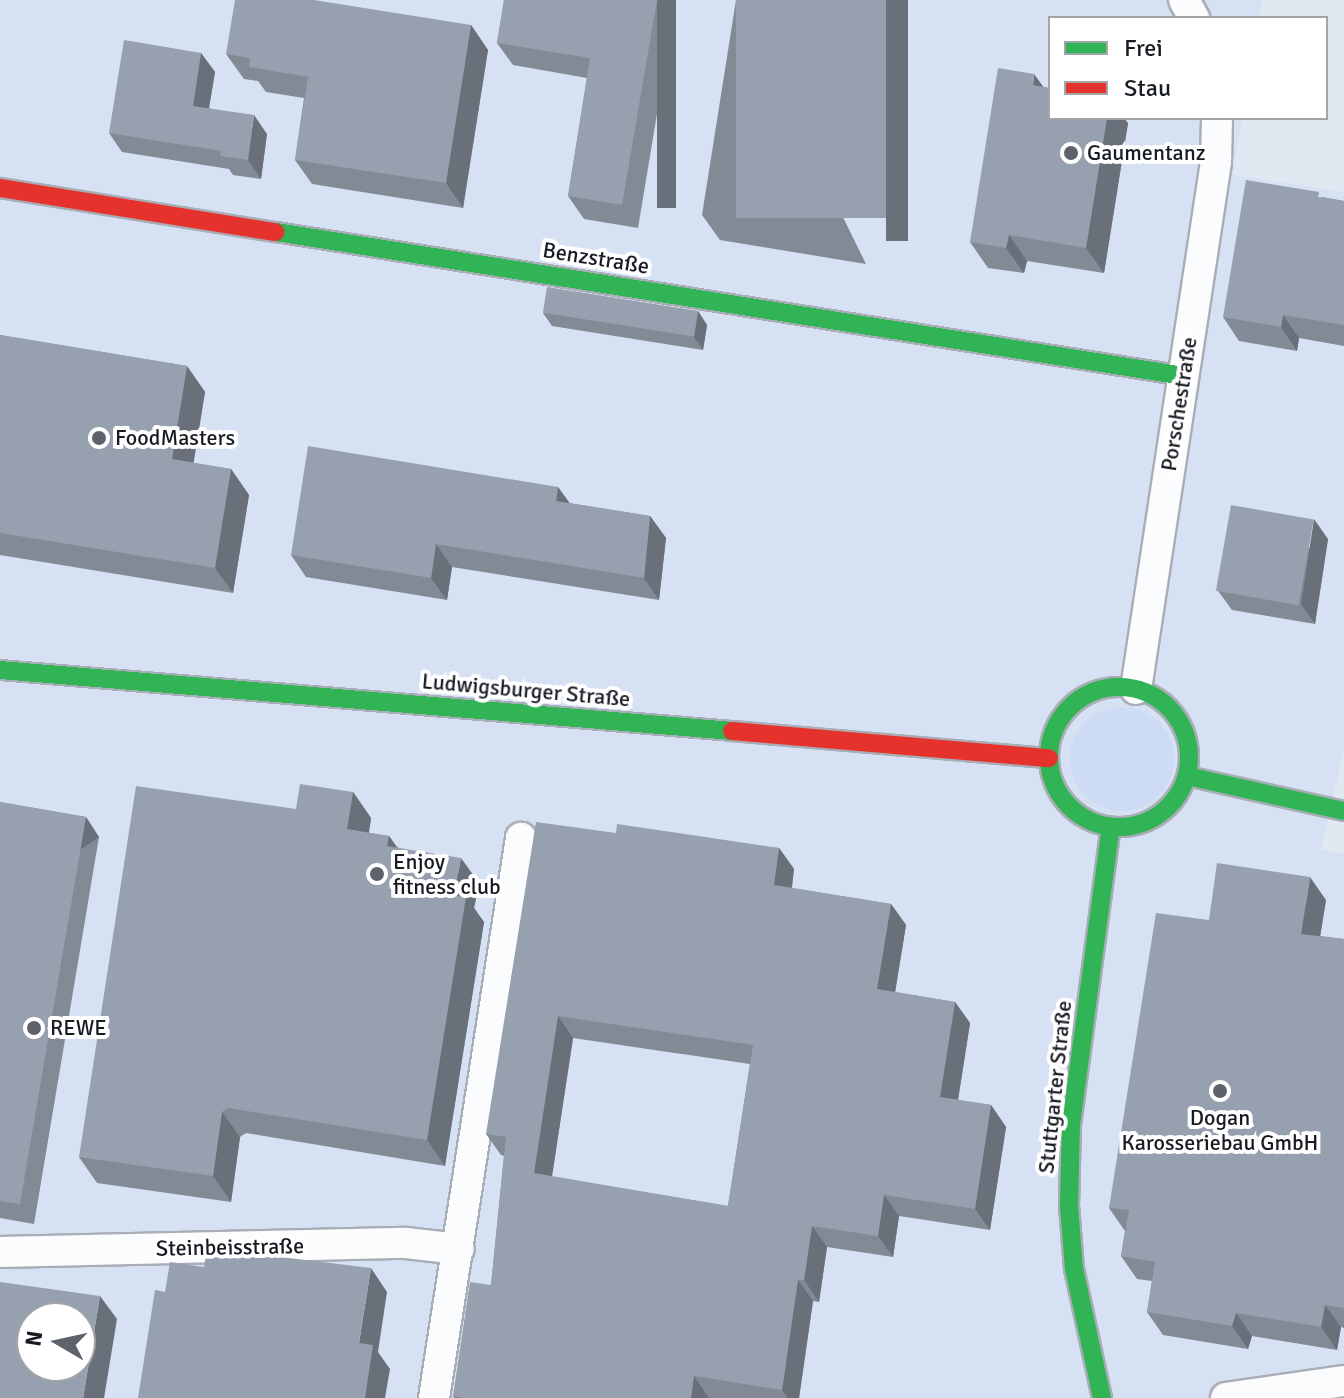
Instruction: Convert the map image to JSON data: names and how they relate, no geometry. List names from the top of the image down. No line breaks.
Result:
{"streets":{"street":["Benzstraße","Porschestraße","Ludwigsburger Straße","Stuttgarter Straße","Steinbeisstraße"]},"crossings":[["Benzstraße","Porschestraße"],["Porschestraße","Ludwigsburger Straße"],["Porschestraße","Stuttgarter Straße"],["Ludwigsburger Straße","Stuttgarter Straße"]],"places":["Gaumentanz","FoodMasters","Enjoy fitness club","REWE","Dogan Karosseriebau GmbH"],"legend":["Frei","Stau"],"north":"left"}
